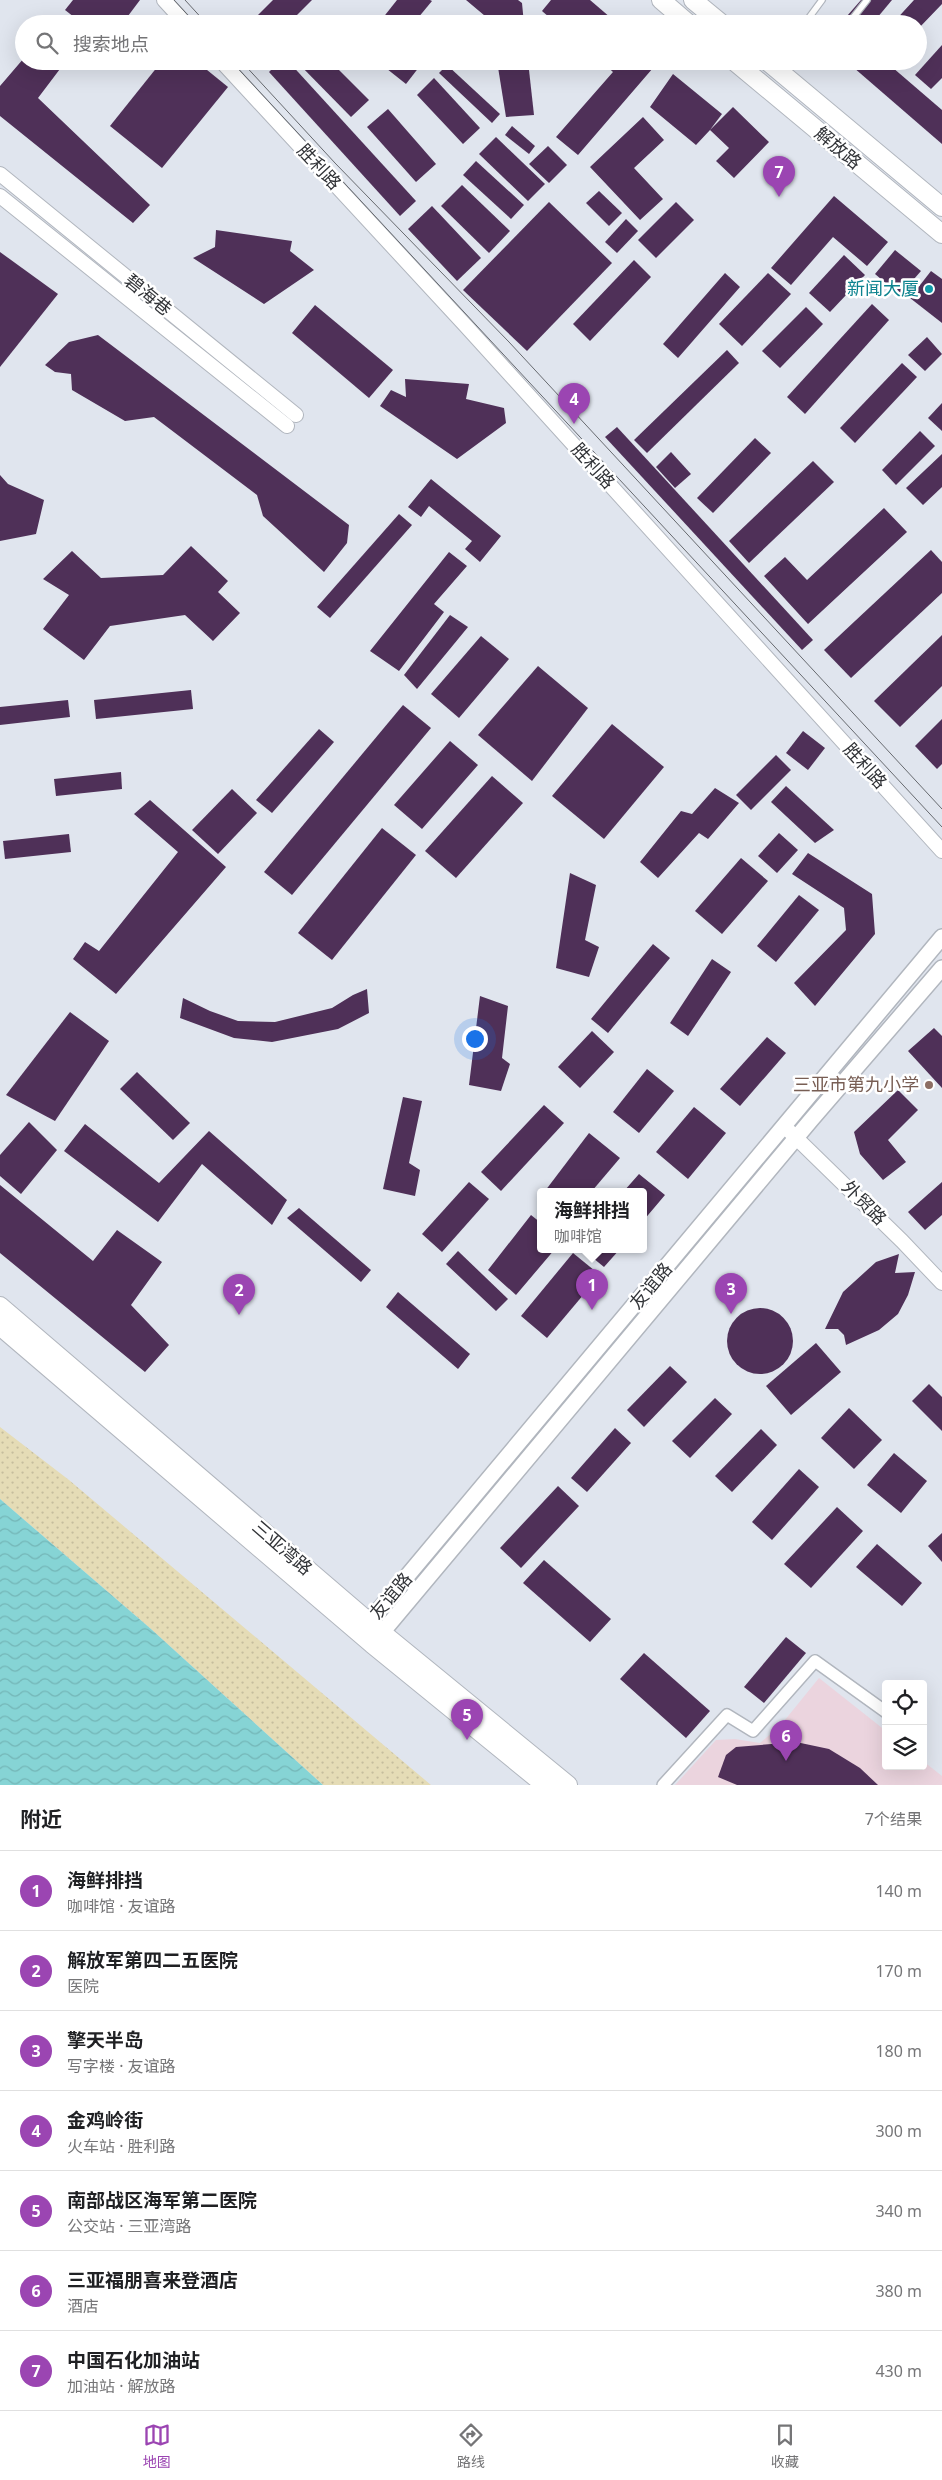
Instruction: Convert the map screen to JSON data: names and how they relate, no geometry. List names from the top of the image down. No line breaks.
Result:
{"streets":{"main road":["解放路","友谊路","三亚湾路"],"street":["胜利路","碧海巷","外贸路"]},"crossings":[["外贸路","友谊路"],["友谊路","三亚湾路"]],"places":["新闻大厦","三亚市第九小学"],"page":{"search":"搜索地点","pins":["7","4","1","3","2","5","6"],"popup":["海鲜排挡","咖啡馆"],"heading":["附近","7个结果"],"list":[{"mark":"1","name":"海鲜排挡","note":"咖啡馆 · 友谊路","value":"140 m"},{"mark":"2","name":"解放军第四二五医院","note":"医院","value":"170 m"},{"mark":"3","name":"擎天半岛","note":"写字楼 · 友谊路","value":"180 m"},{"mark":"4","name":"金鸡岭街","note":"火车站 · 胜利路","value":"300 m"},{"mark":"5","name":"南部战区海军第二医院","note":"公交站 · 三亚湾路","value":"340 m"},{"mark":"6","name":"三亚福朋喜来登酒店","note":"酒店","value":"380 m"},{"mark":"7","name":"中国石化加油站","note":"加油站 · 解放路","value":"430 m"}],"nav":["地图","路线","收藏"]}}
